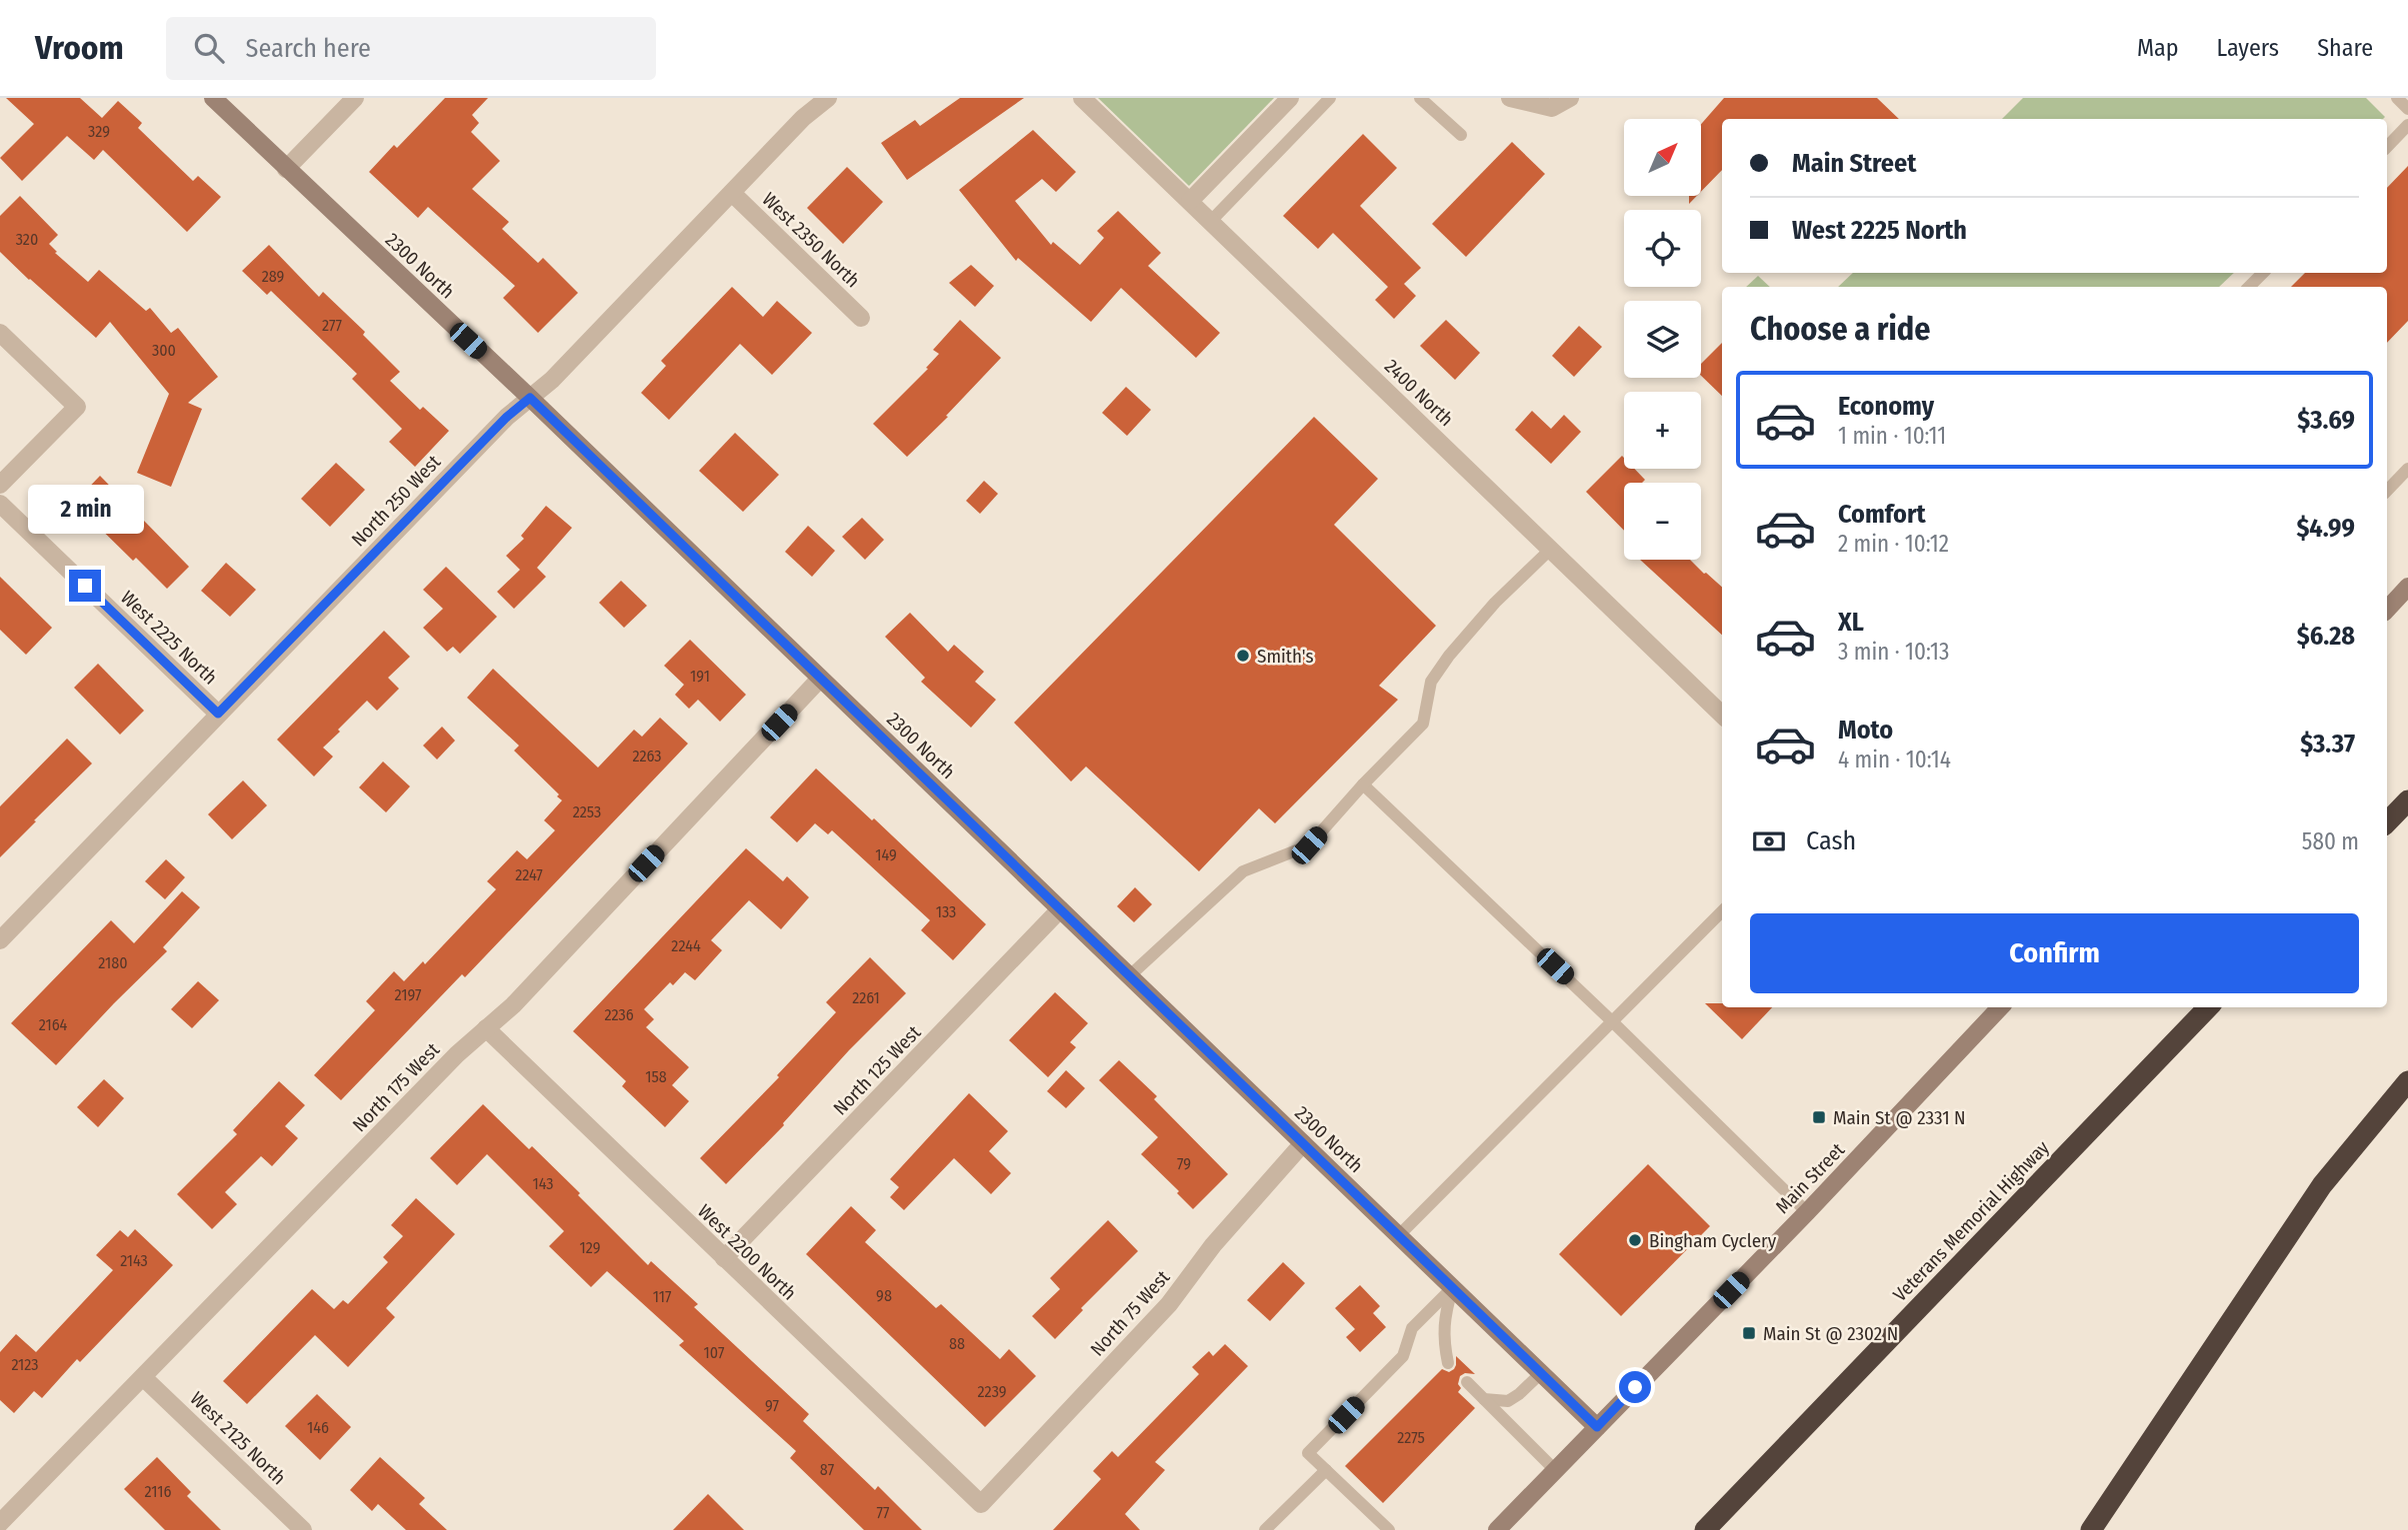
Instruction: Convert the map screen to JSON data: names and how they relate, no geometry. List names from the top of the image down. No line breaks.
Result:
{"streets":{"highway":["Veterans Memorial Highway"],"street":["West 2350 North","2300 North","2400 North","North 250 West","West 2225 North","North 125 West","North 175 West","Main Street","West 2200 North","North 75 West","West 2125 North"]},"crossings":[["West 2350 North","North 250 West"],["2300 North","North 250 West"],["2300 North","North 125 West"],["2300 North","North 175 West"],["2300 North","Main Street"],["2300 North","North 75 West"],["North 250 West","West 2225 North"],["North 125 West","West 2200 North"],["North 175 West","West 2200 North"],["North 175 West","West 2125 North"],["West 2200 North","North 75 West"]],"places":{"other":["Smith's","Bingham Cyclery"],"transit":["Main St @ 2331 N","Main St @ 2302 N"]},"house_numbers":["329","320","289","277","300","191","2263","2253","149","2247","133","2244","2180","2197","2261","2236","2164","158","79","143","129","2143","98","117","88","107","2123","2239","97","146","2275","87","2116","77"],"north":"top right","page":{"header":"Vroom","search":"Search here","nav":["Map","Layers","Share"],"map_buttons":["+","−"],"banner":["Main Street","West 2225 North"],"heading":"Choose a ride","list":[{"name":"Economy","note":"1 min · 10:11","value":"$3.69"},{"name":"Comfort","note":"2 min · 10:12","value":"$4.99"},{"name":"XL","note":"3 min · 10:13","value":"$6.28"},{"name":"Moto","note":"4 min · 10:14","value":"$3.37"}],"bubble":"2 min","pay":["Cash","580 m"],"buttons":"Confirm"}}
